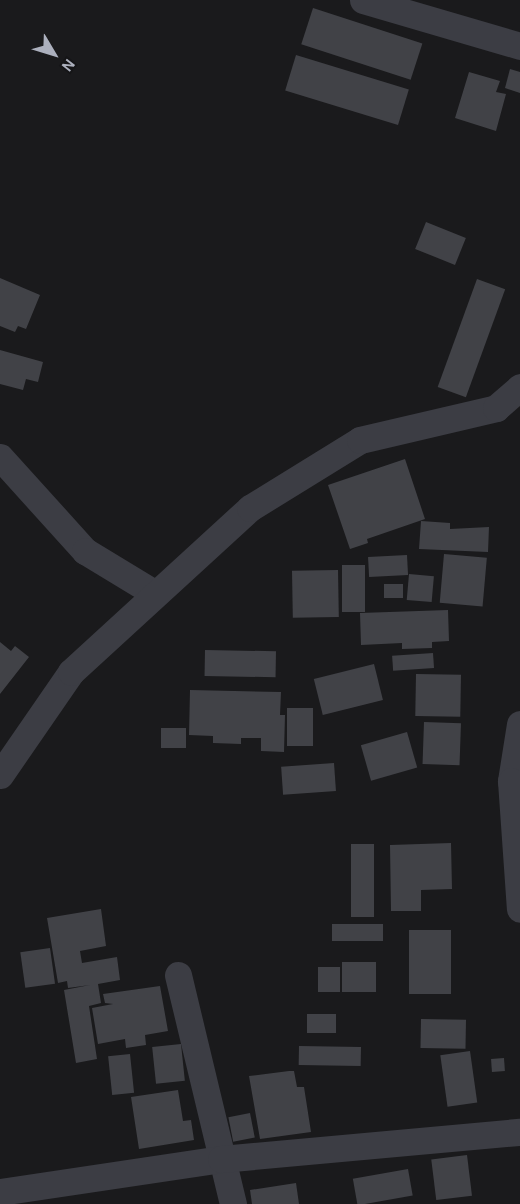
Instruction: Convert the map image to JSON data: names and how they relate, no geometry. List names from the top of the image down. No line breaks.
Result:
{"north":"bottom right"}
